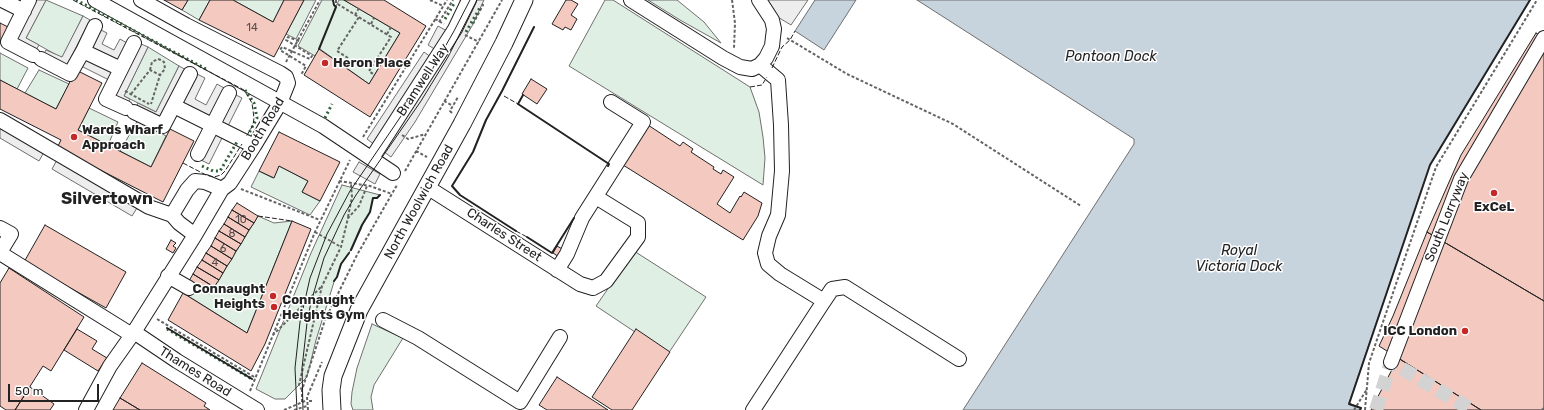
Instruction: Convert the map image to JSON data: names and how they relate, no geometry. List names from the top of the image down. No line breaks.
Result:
{"streets":{"main road":["North Woolwich Road"],"street":["Bramwell Way","Booth Road","South Lorryway","Charles Street","Thames Road"]},"crossings":[["North Woolwich Road","Charles Street"]],"districts":["Silvertown"],"water":["Pontoon Dock","Royal Victoria Dock"],"places":["Heron Place","Wards Wharf Approach","ExCeL","Connaught Heights","Connaught Heights Gym","ICC London"],"house_numbers":["14","10","8","6","4"],"scale_bar":"50 m"}
